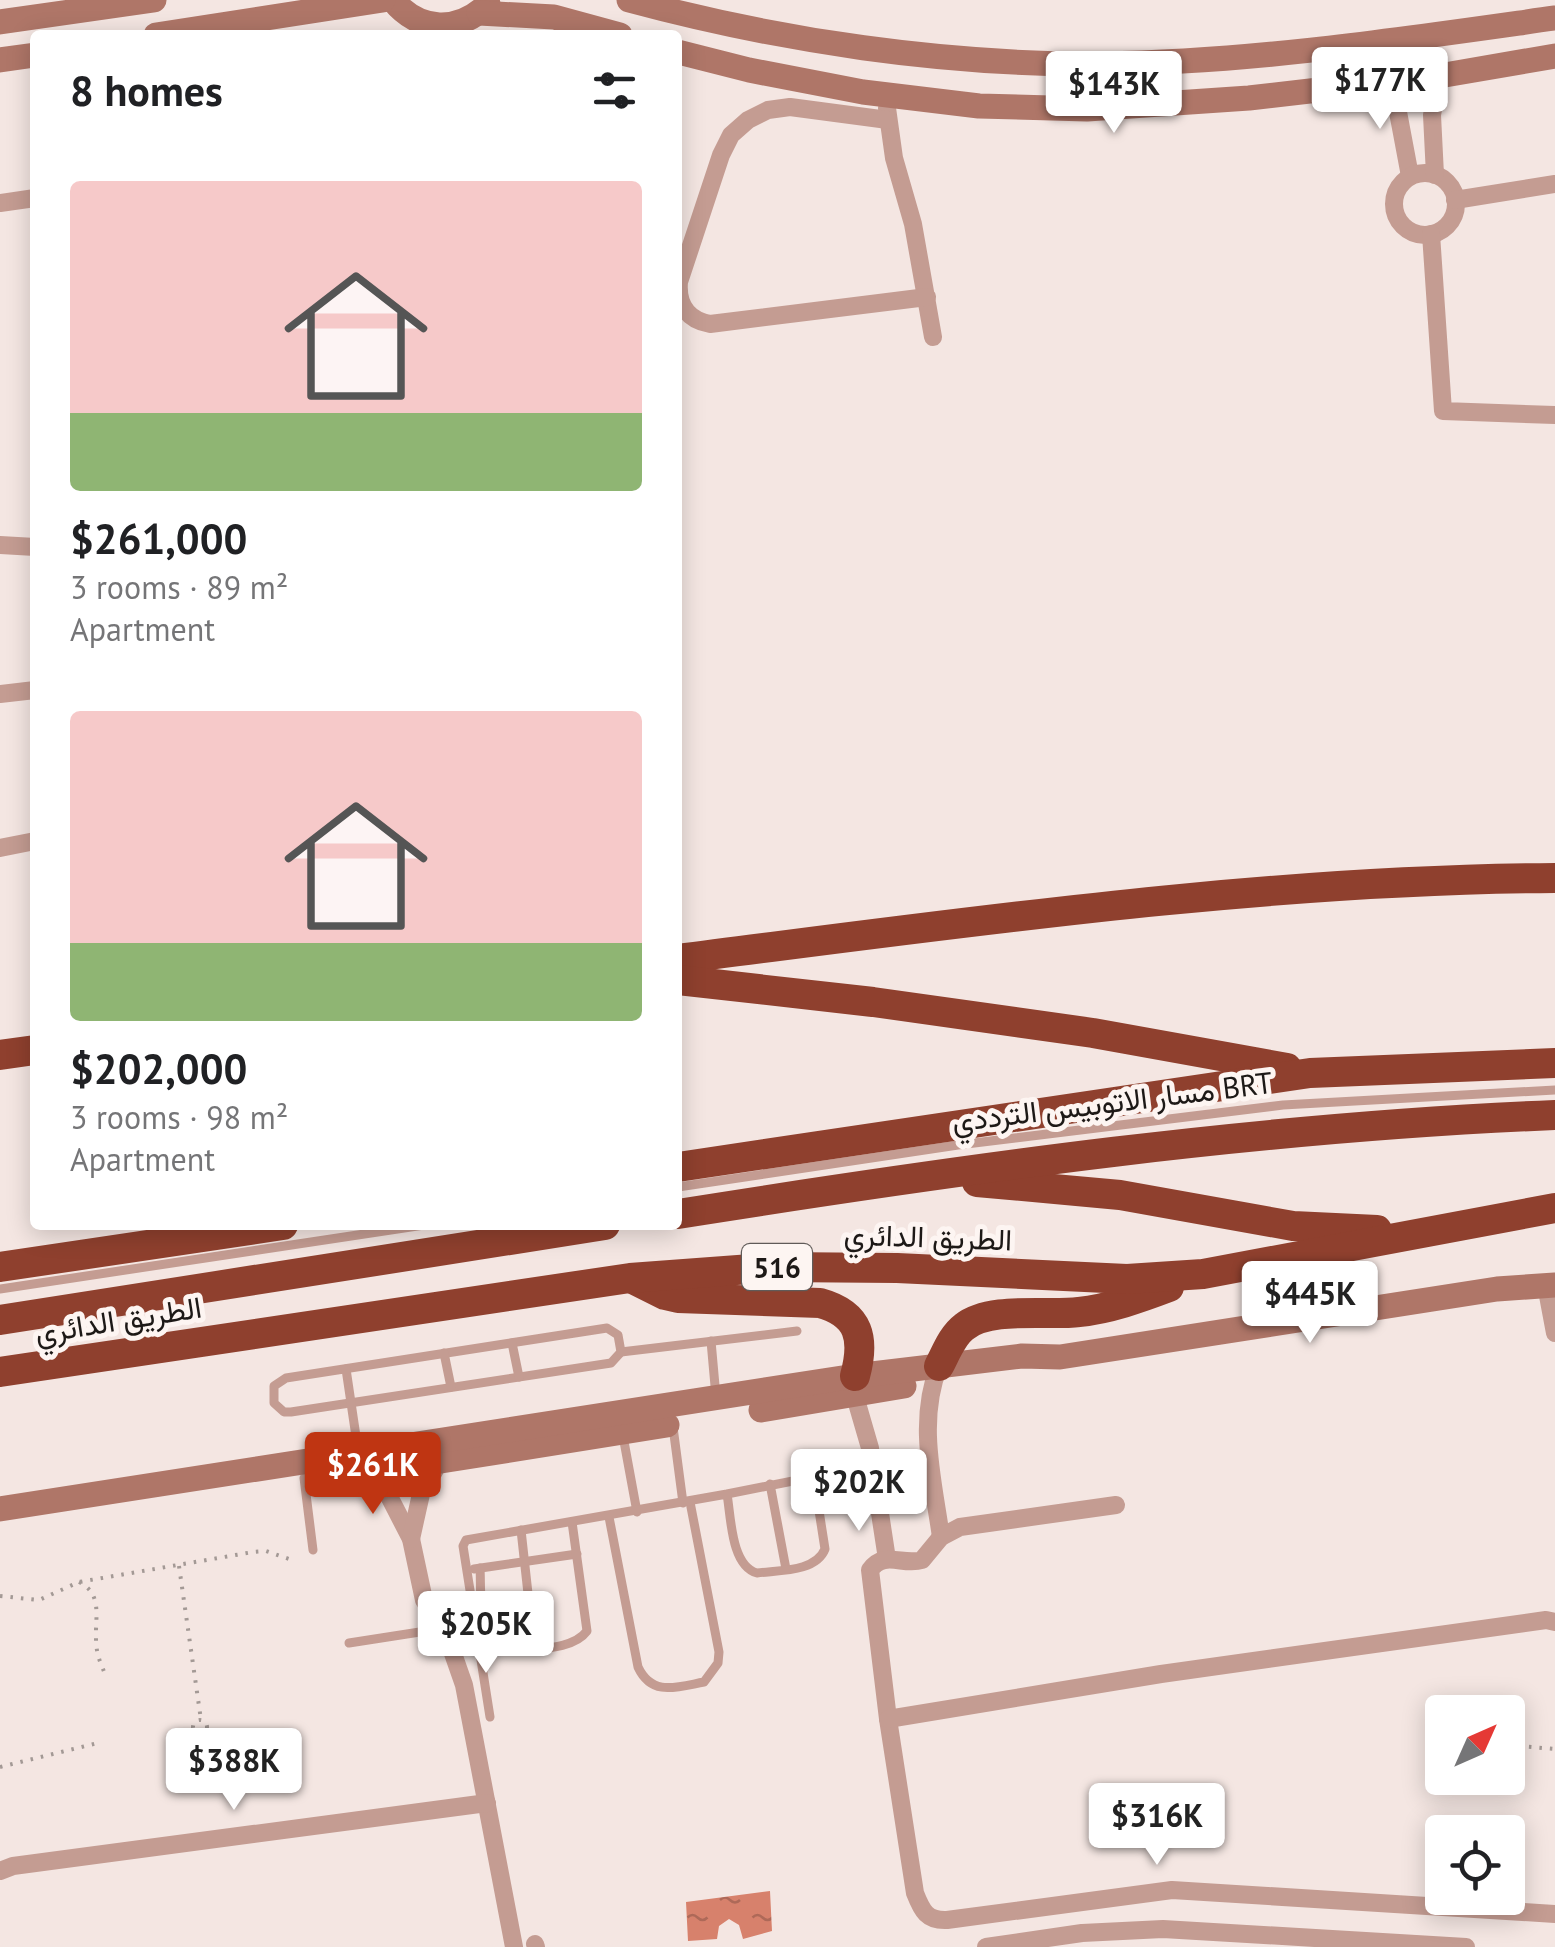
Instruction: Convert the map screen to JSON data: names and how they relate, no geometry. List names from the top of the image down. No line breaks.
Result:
{"streets":{"highway":["الطريق الدائري","516"],"lane":["مسار الاتوبيس الترددي BRT"]},"crossings":[["الطريق الدائري","516"]],"north":"top right","page":{"heading":"8 homes","price":["$177K","$143K","$445K","$261K","$202K","$205K","$388K","$316K"],"list":[{"name":"$261,000","note":"3 rooms · 89 m² · Apartment"},{"name":"$202,000","note":"3 rooms · 98 m² · Apartment"}]}}
